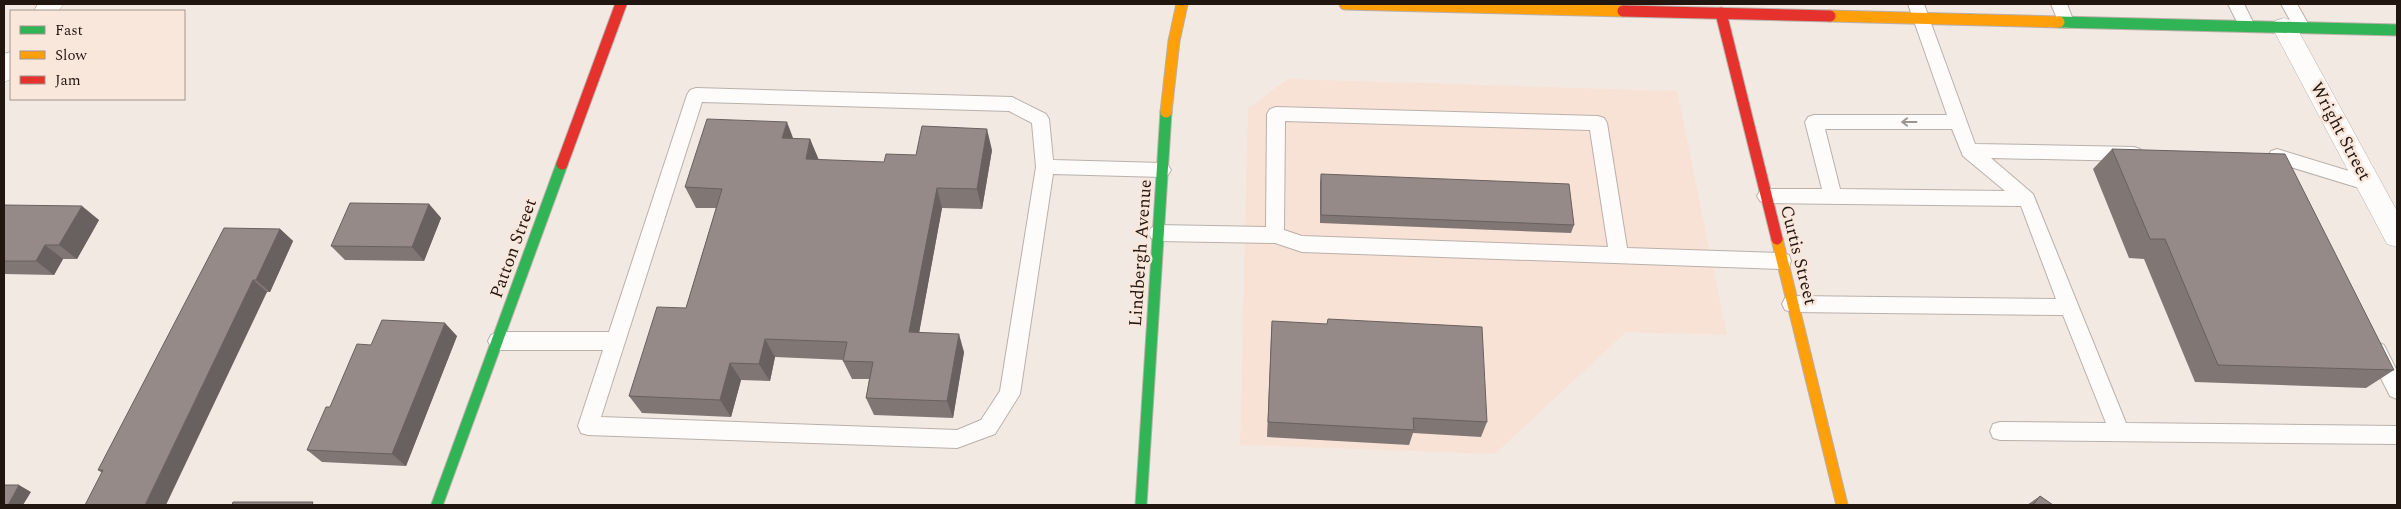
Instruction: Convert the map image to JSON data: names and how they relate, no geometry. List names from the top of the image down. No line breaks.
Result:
{"streets":{"street":["Wright Street","Patton Street","Lindbergh Avenue","Curtis Street"]},"legend":["Fast","Slow","Jam"]}
